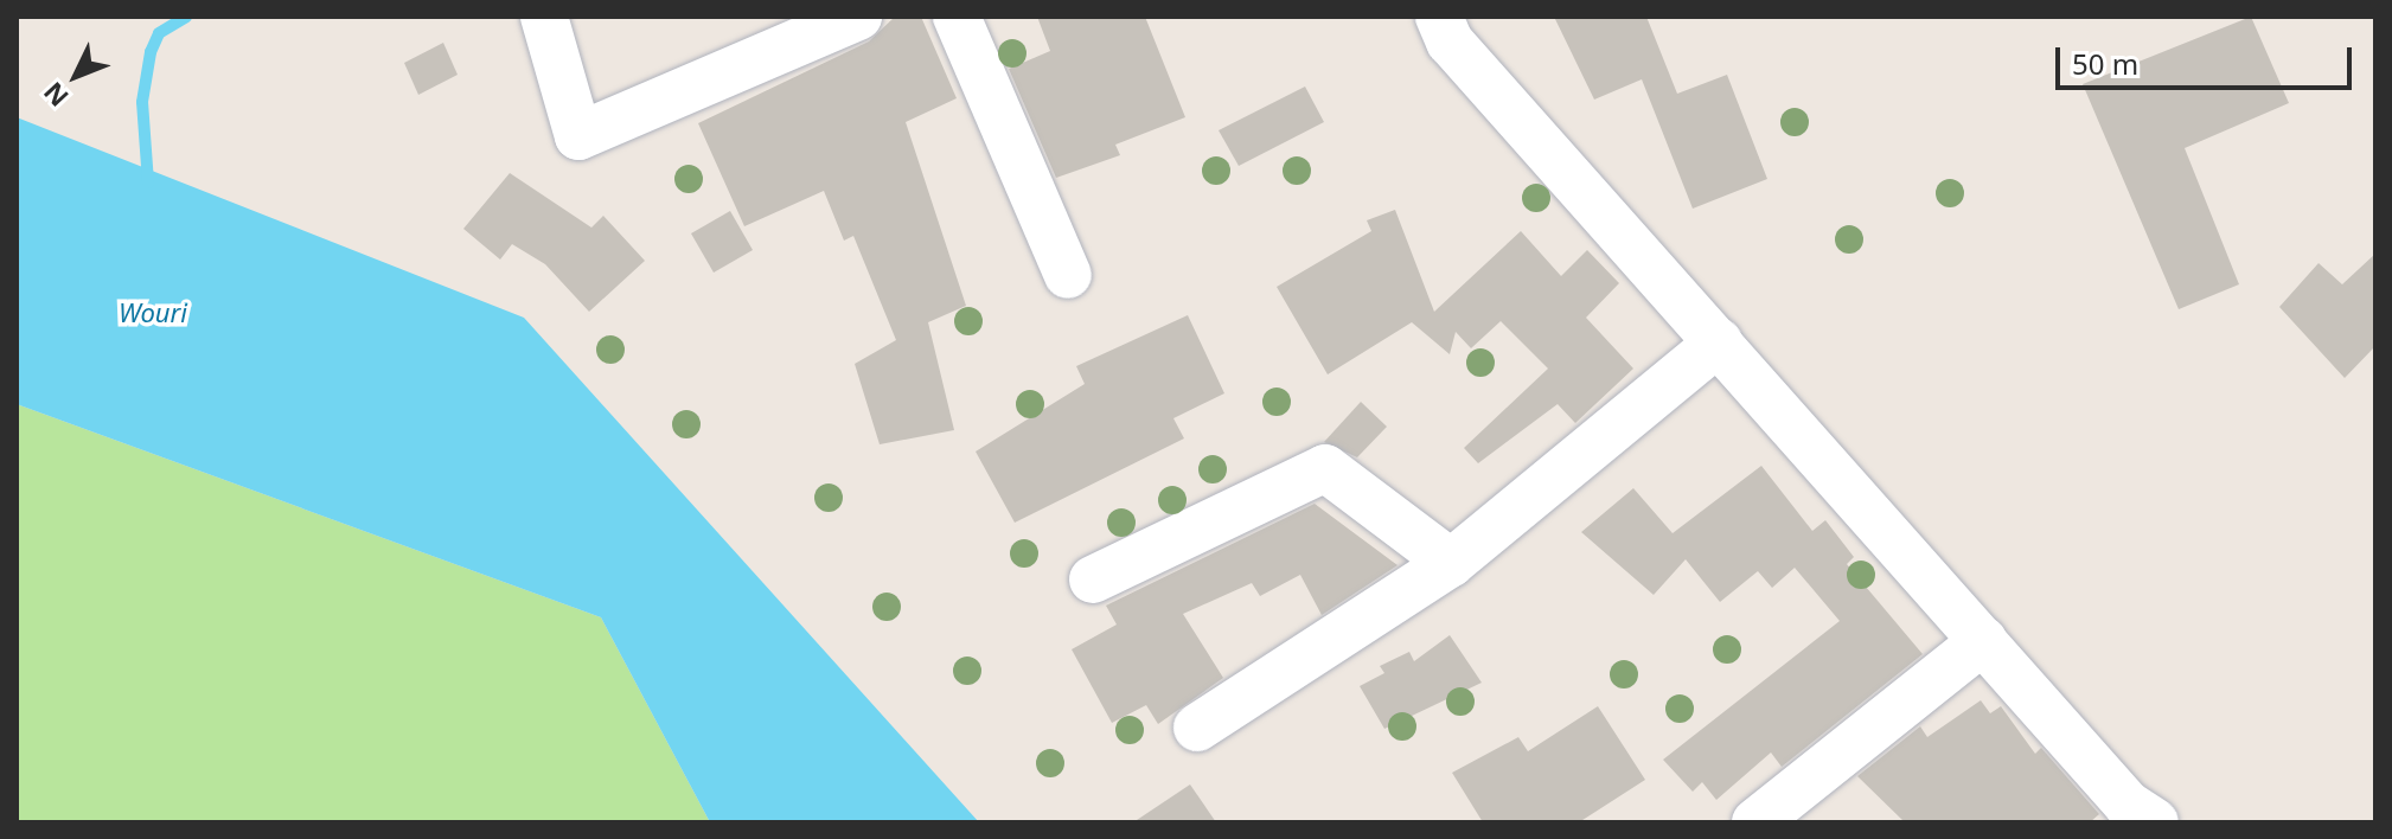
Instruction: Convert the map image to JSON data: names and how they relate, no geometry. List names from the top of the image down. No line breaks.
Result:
{"water":["Wouri"],"scale_bar":"50 m","north":"bottom left"}
